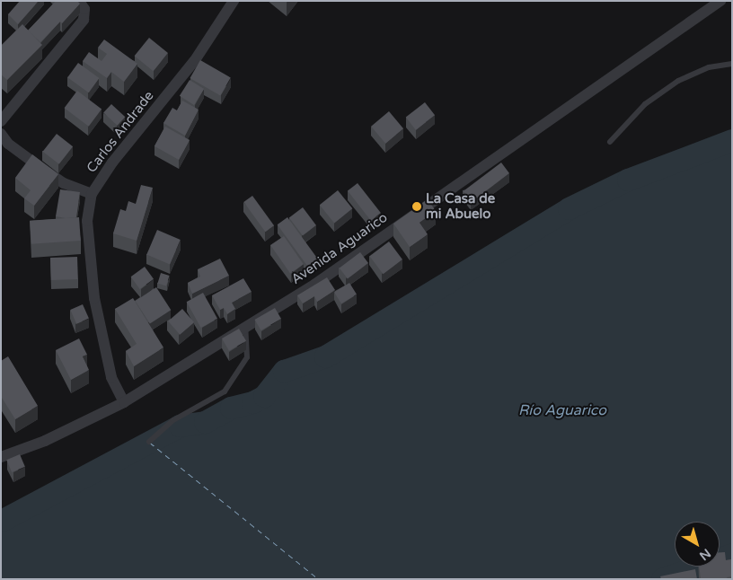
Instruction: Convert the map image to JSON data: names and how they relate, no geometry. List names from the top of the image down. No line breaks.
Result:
{"streets":{"street":["Carlos Andrade","Avenida Aguarico"]},"crossings":[["Carlos Andrade","Avenida Aguarico"]],"water":["Río Aguarico"],"places":["La Casa de mi Abuelo"],"north":"bottom right"}
